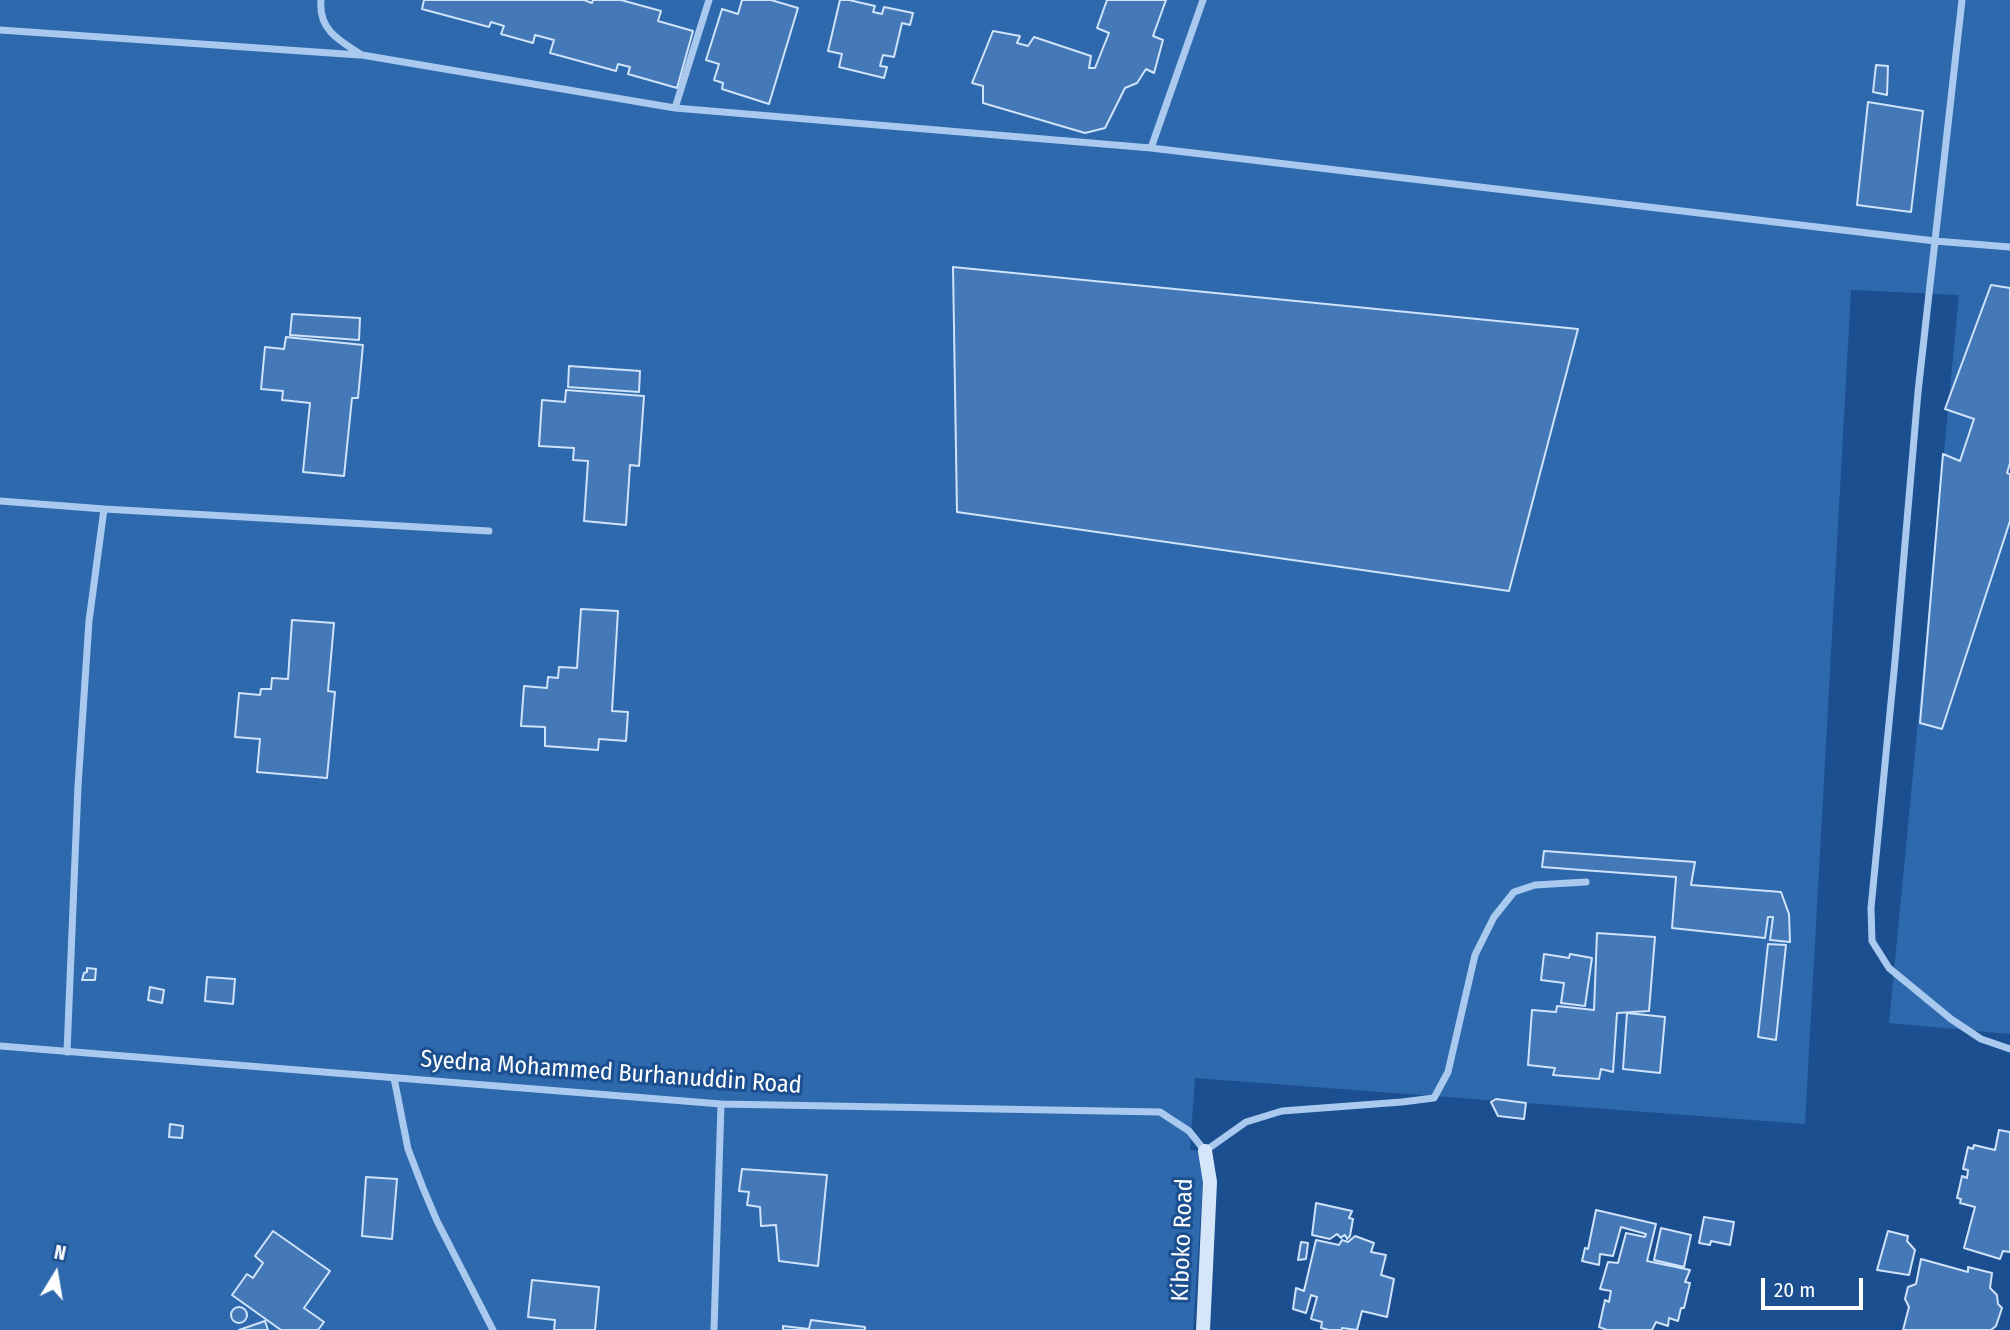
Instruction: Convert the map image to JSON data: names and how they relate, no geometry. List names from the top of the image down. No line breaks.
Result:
{"streets":{"street":["Syedna Mohammed Burhanuddin Road","Kiboko Road"]},"crossings":[["Syedna Mohammed Burhanuddin Road","Kiboko Road"]],"scale_bar":"20 m","north":"top"}
